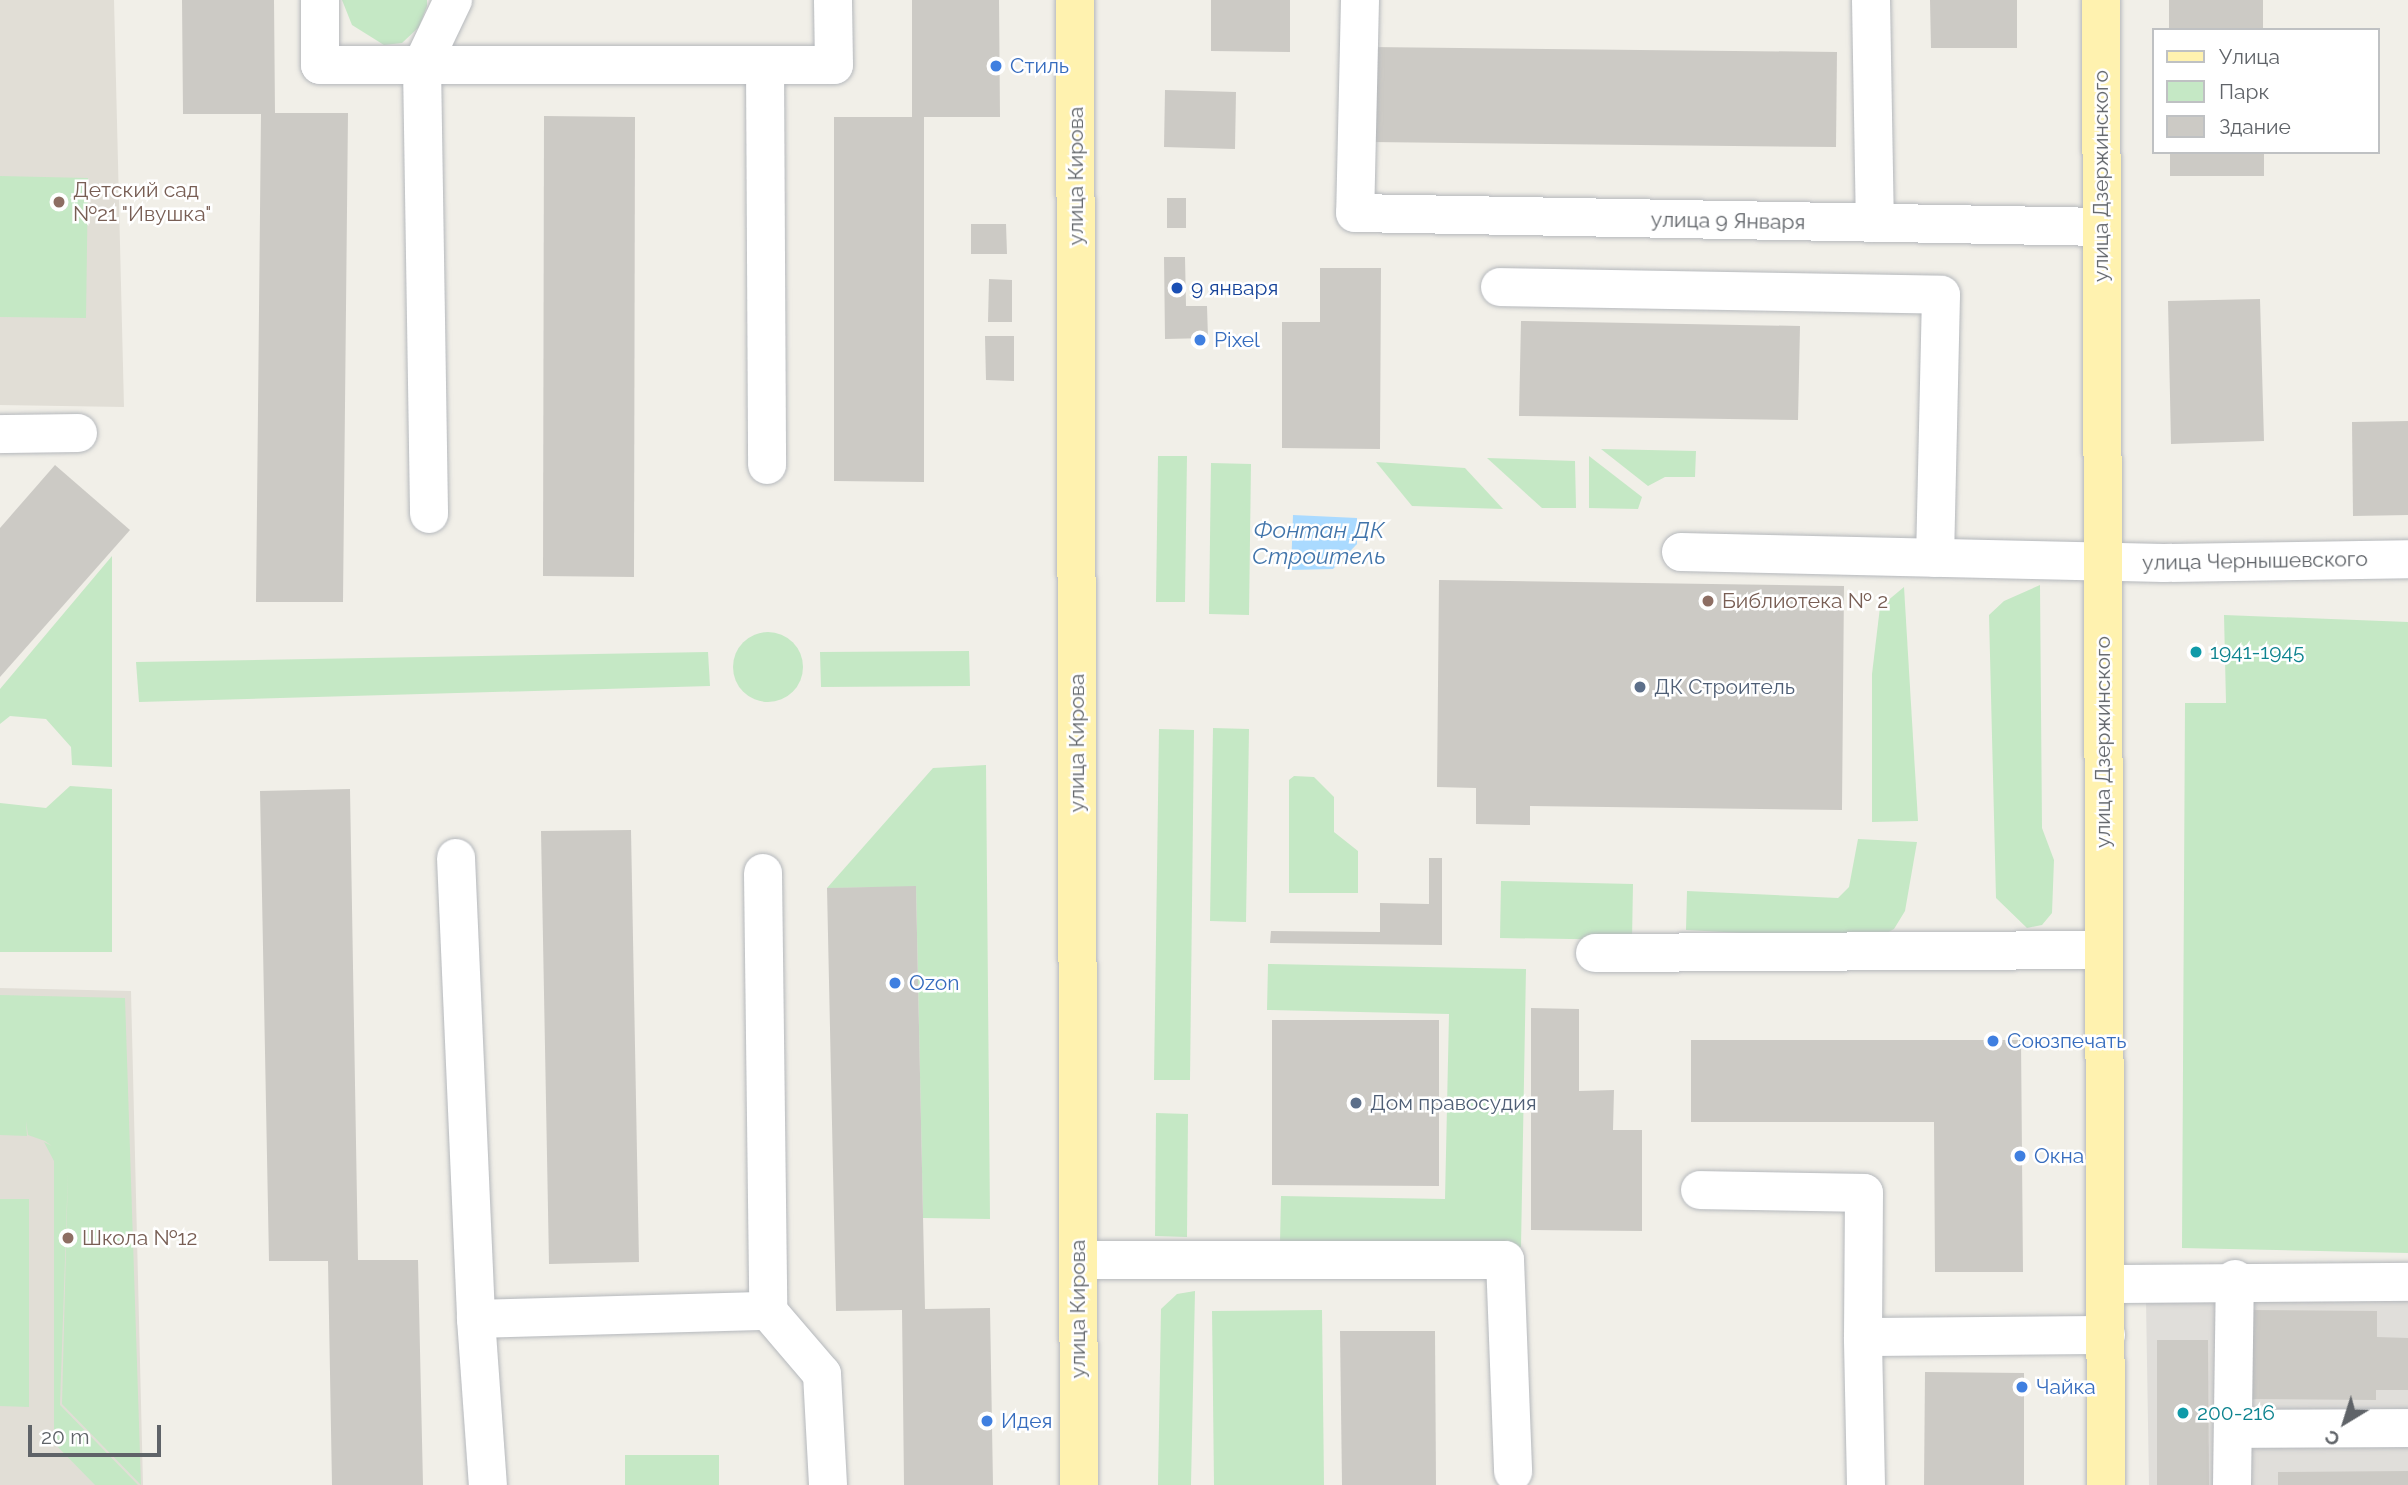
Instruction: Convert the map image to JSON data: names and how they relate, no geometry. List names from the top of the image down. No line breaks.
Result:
{"streets":{"main road":["улица Кирова","улица Дзержинского"],"street":["улица 9 Января","улица Чернышевского"]},"crossings":[["улица Дзержинского","улица 9 Января"],["улица Дзержинского","улица Чернышевского"]],"water":["Фонтан ДК Строитель"],"places":["Стиль","Детский сад №21 \"Ивушка\"","9 января","Pixel","Библиотека № 2","1941-1945","ДК Строитель","Ozon","Союзпечать","Дом правосудия","Окна","Школа №12","Чайка","200-216","Идея"],"legend":["Улица","Парк","Здание"],"scale_bar":"20 m","north":"bottom left"}
